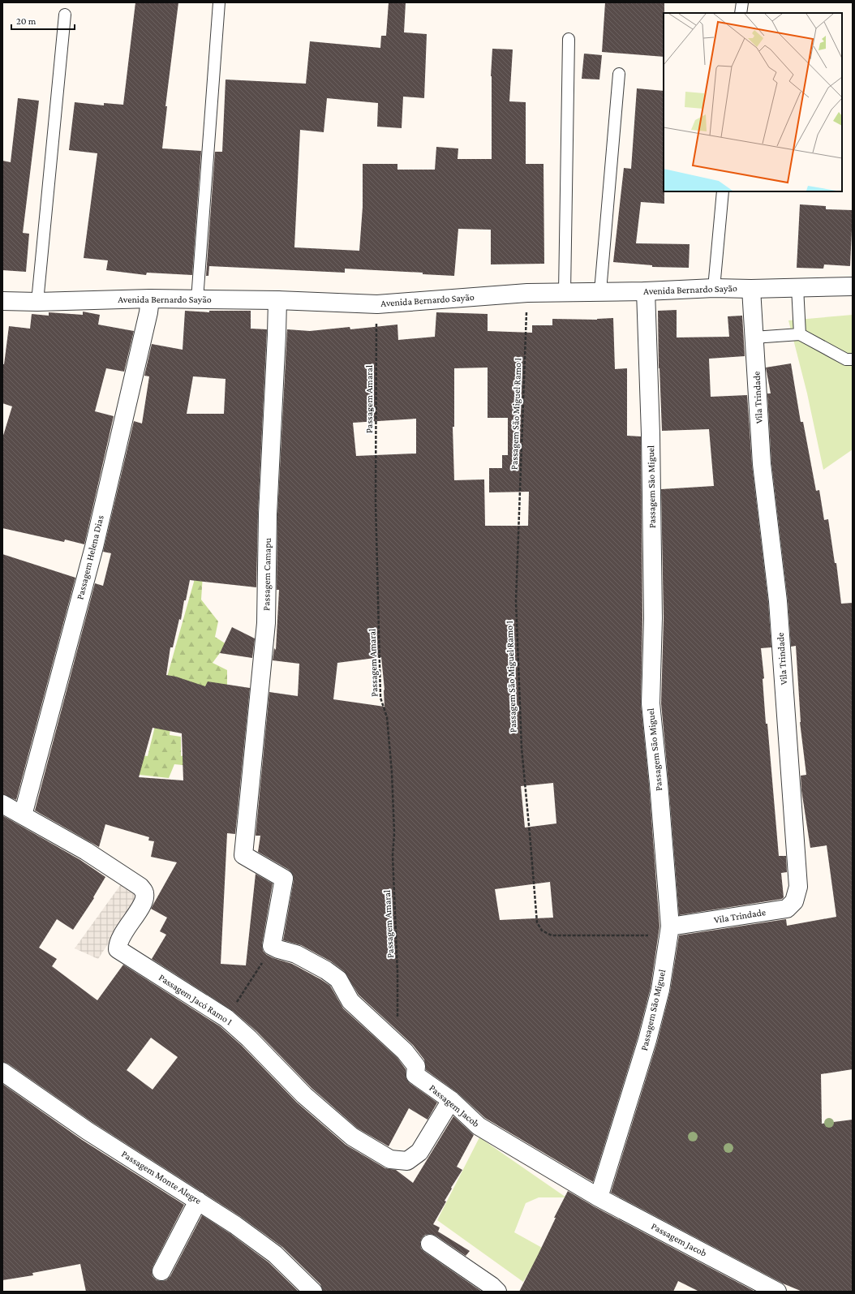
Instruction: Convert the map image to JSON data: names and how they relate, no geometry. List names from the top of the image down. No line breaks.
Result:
{"streets":{"street":["Avenida Bernardo Sayão","Vila Trindade","Passagem São Miguel","Passagem Helena Dias","Passagem Camapu","Passagem Jacó Ramo I","Passagem Jacob","Passagem Monte Alegre"],"path":["Passagem Amaral","Passagem São Miguel Ramo I"]},"crossings":[["Avenida Bernardo Sayão","Vila Trindade"],["Avenida Bernardo Sayão","Passagem Amaral"],["Avenida Bernardo Sayão","Passagem São Miguel Ramo I"],["Avenida Bernardo Sayão","Passagem São Miguel"],["Avenida Bernardo Sayão","Passagem Helena Dias"],["Avenida Bernardo Sayão","Passagem Camapu"],["Vila Trindade","Passagem São Miguel Ramo I"],["Vila Trindade","Passagem São Miguel"],["Passagem Amaral","Passagem Jacob"],["Passagem São Miguel Ramo I","Passagem São Miguel"],["Passagem São Miguel","Passagem Jacob"],["Passagem Helena Dias","Passagem Jacó Ramo I"],["Passagem Camapu","Passagem Jacob"],["Passagem Jacó Ramo I","Passagem Jacob"]],"scale_bar":"20 m"}
